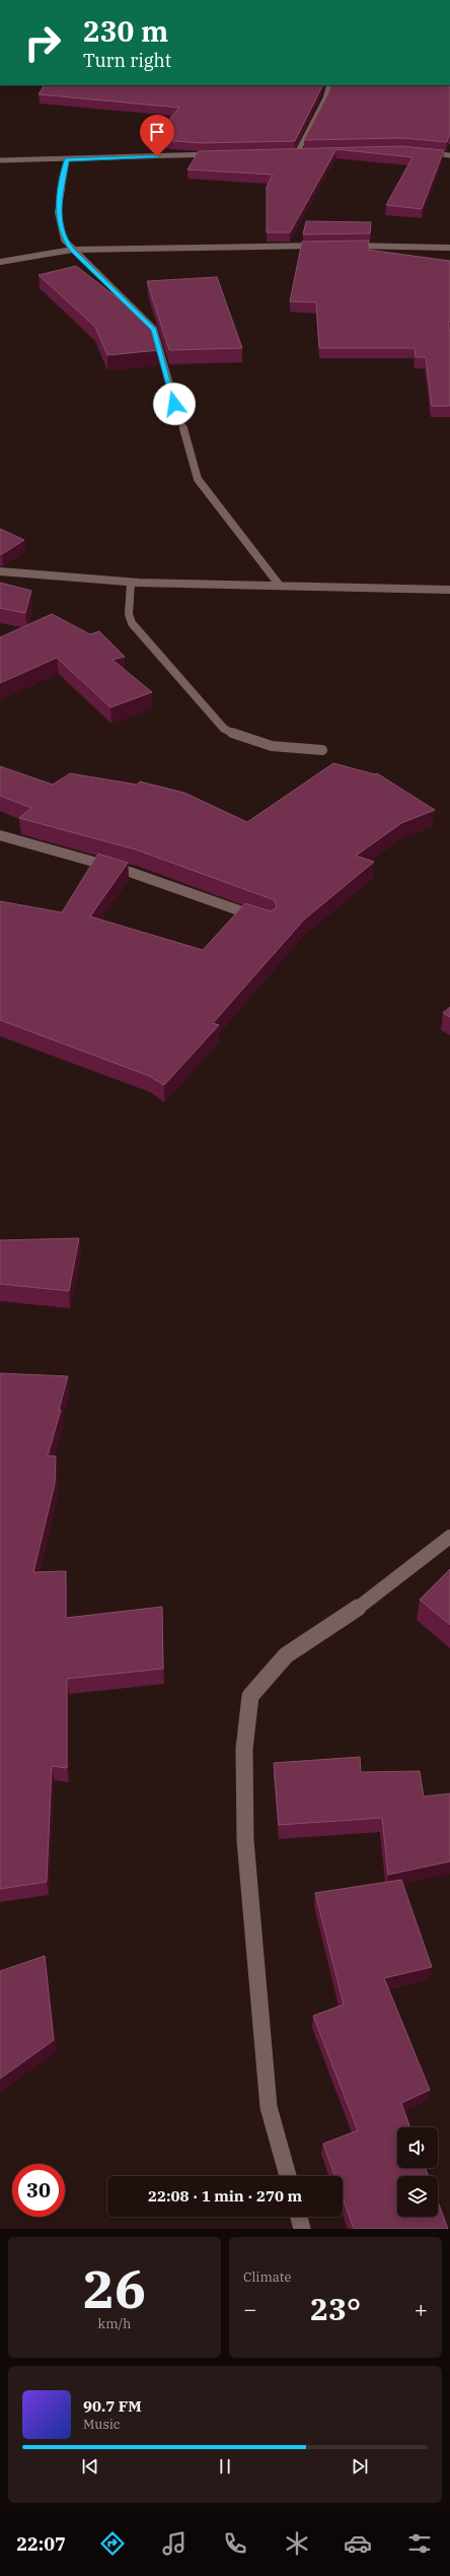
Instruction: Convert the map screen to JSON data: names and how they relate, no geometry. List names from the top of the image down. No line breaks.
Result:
{"page":{"turn":["230 m","Turn right"],"limit":"30","trip":"22:08 · 1 min · 270 m","tile":[["26","km/h"],"Climate"],"heat":["−","23°","+"],"song":["90.7 FM","Music"],"tabs":"22:07"}}
